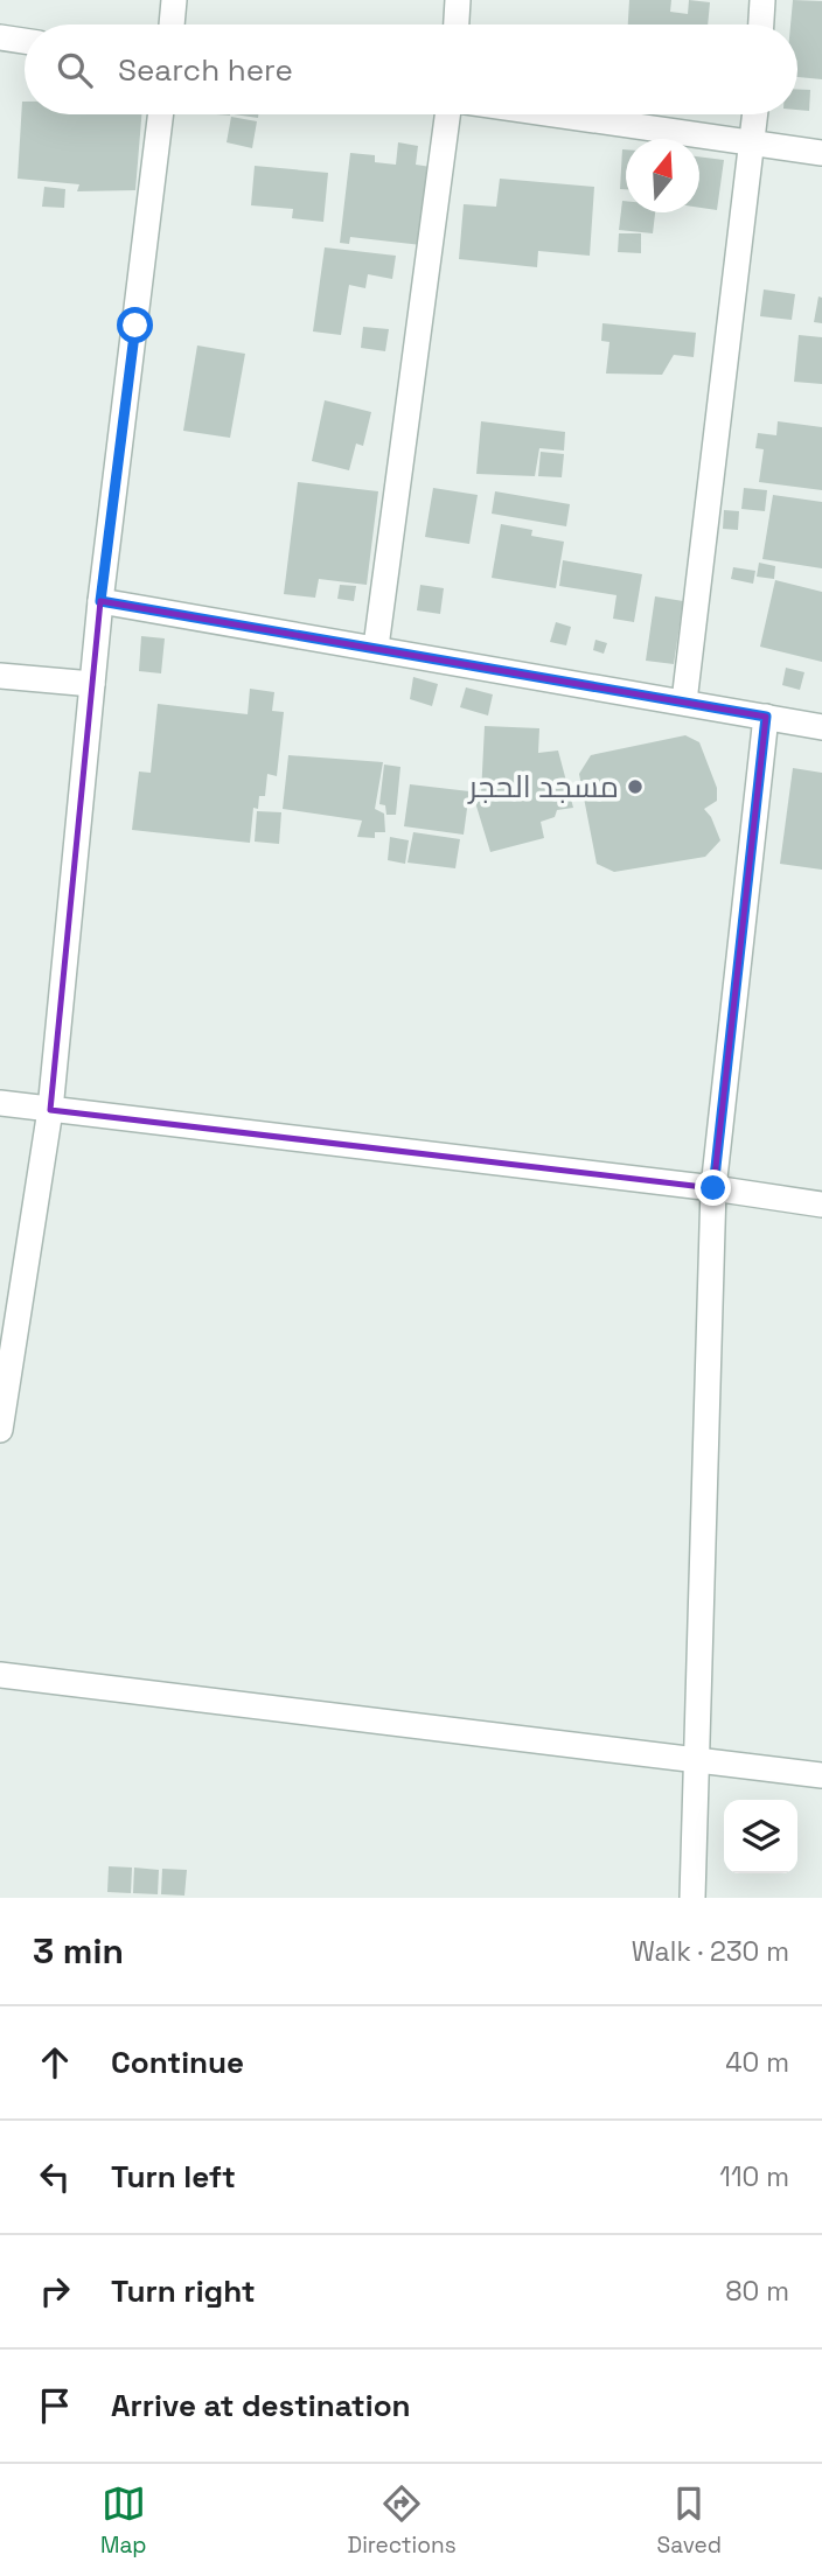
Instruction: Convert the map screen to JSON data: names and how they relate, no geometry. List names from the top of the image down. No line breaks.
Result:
{"places":["مسجد الحجر"],"north":"top","page":{"search":"Search here","heading":["3 min","Walk · 230 m"],"list":[["Continue","40 m"],["Turn left","110 m"],["Turn right","80 m"],"Arrive at destination"],"nav":["Map","Directions","Saved"]}}
